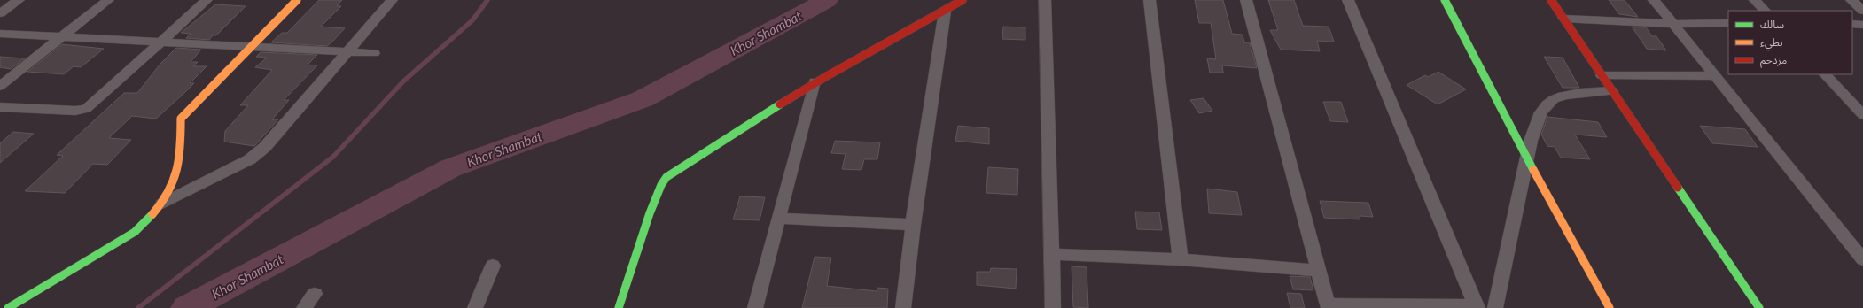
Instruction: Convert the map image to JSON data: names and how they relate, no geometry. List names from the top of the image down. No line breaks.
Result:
{"water":["Khor Shambat"],"legend":["سالك","بطيء","مزدحم"]}
